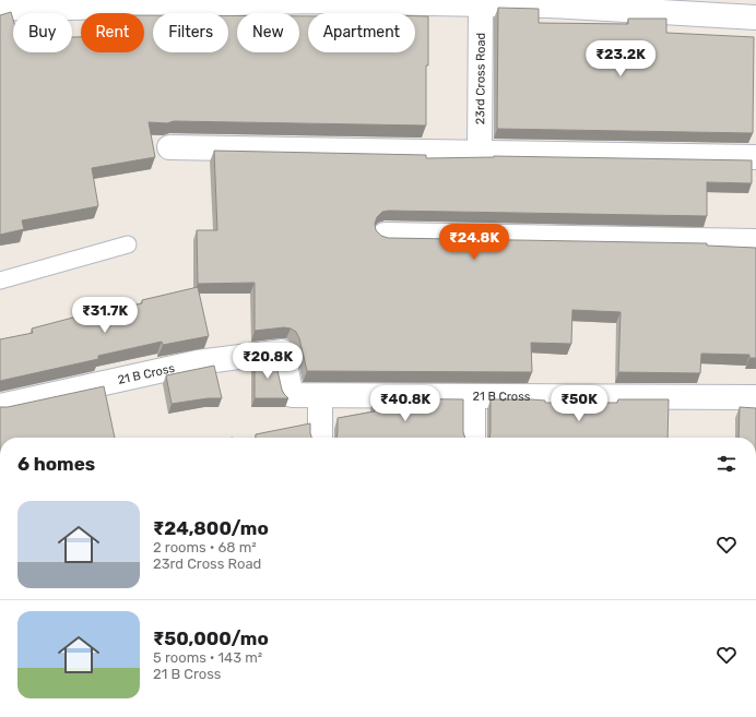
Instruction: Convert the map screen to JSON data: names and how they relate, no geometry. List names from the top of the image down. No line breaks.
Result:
{"streets":{"street":["23rd Cross Road","21 B Cross"]},"page":{"chip":["Buy","Rent","Filters","New","Apartment"],"price":["₹23.2K","₹24.8K","₹31.7K","₹20.8K","₹40.8K","₹50K"],"heading":"6 homes","list":[{"name":"₹24,800/mo","note":"2 rooms · 68 m² · 23rd Cross Road"},{"name":"₹50,000/mo","note":"5 rooms · 143 m² · 21 B Cross"}]}}
